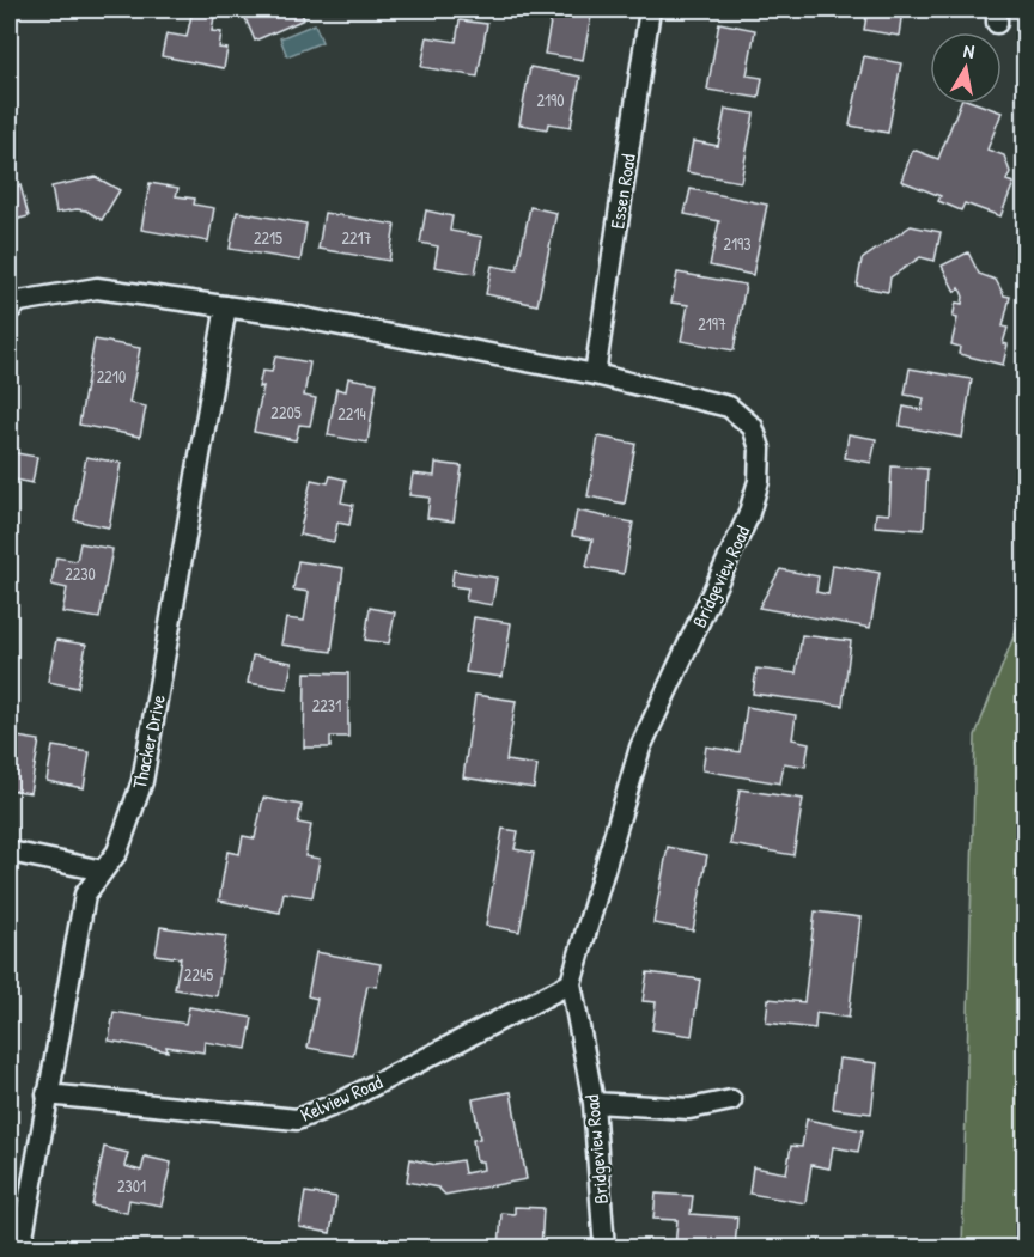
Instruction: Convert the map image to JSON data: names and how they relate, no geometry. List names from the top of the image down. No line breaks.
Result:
{"streets":{"street":["Essen Road","Bridgeview Road","Thacker Drive","Kelview Road"]},"crossings":[["Essen Road","Bridgeview Road"],["Bridgeview Road","Thacker Drive"],["Bridgeview Road","Kelview Road"],["Thacker Drive","Kelview Road"]],"house_numbers":["2190","2215","2217","2193","2197","2210","2205","2214","2230","2231","2245","2301"],"north":"top"}
